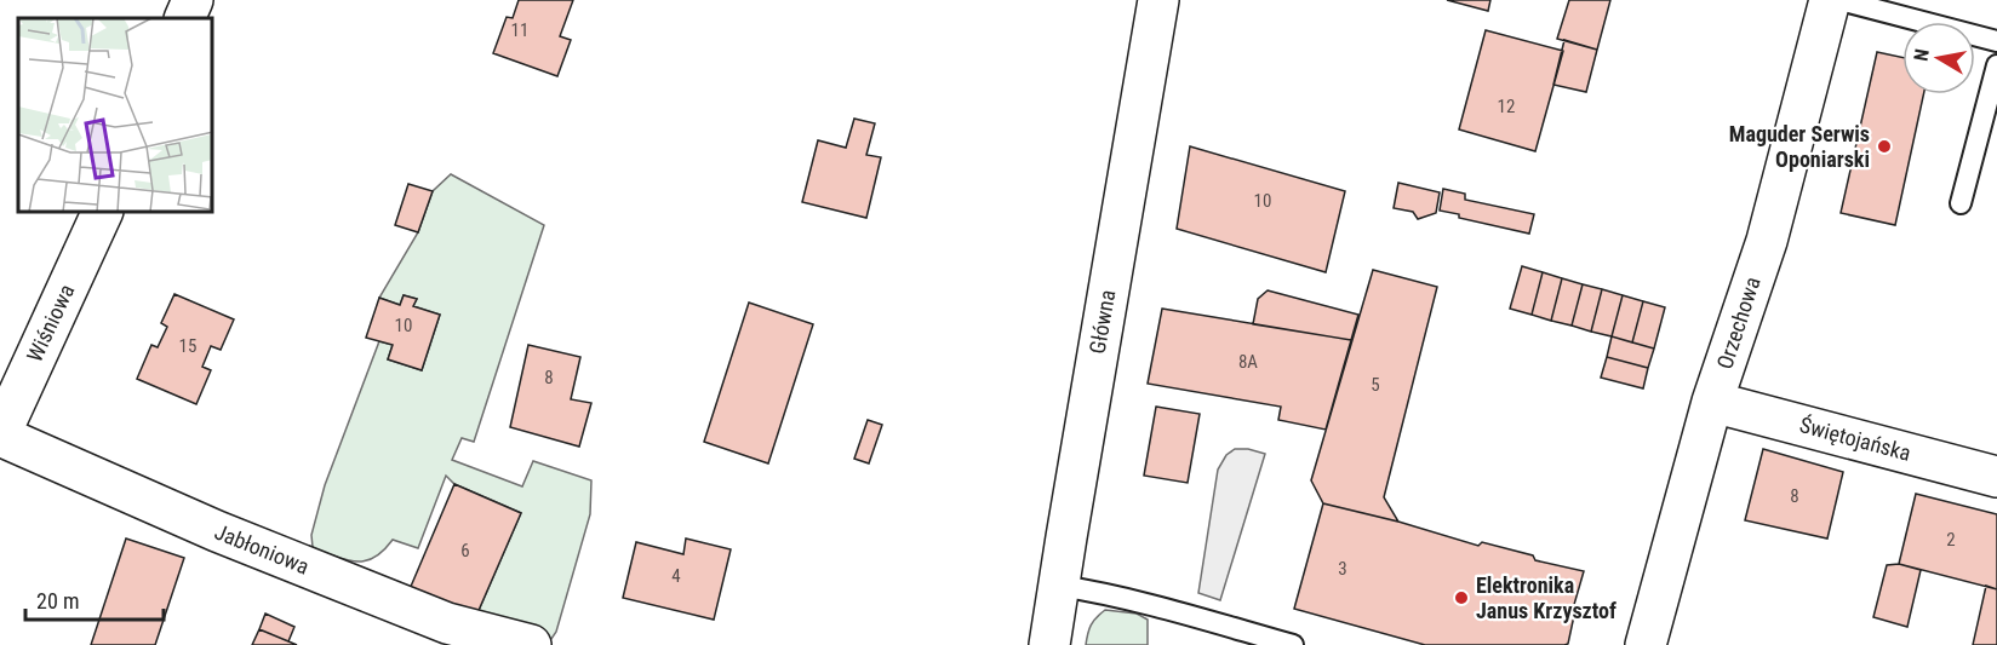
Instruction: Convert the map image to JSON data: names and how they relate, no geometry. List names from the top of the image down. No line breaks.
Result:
{"streets":{"street":["Główna","Wiśniowa","Orzechowa","Świętojańska","Jabłoniowa"]},"crossings":[["Wiśniowa","Jabłoniowa"],["Orzechowa","Świętojańska"]],"places":["Maguder Serwis Oponiarski","Elektronika Janus Krzysztof"],"house_numbers":["11","12","10","10","15","8A","8","5","8","2","6","3","4"],"scale_bar":"20 m","north":"left"}
